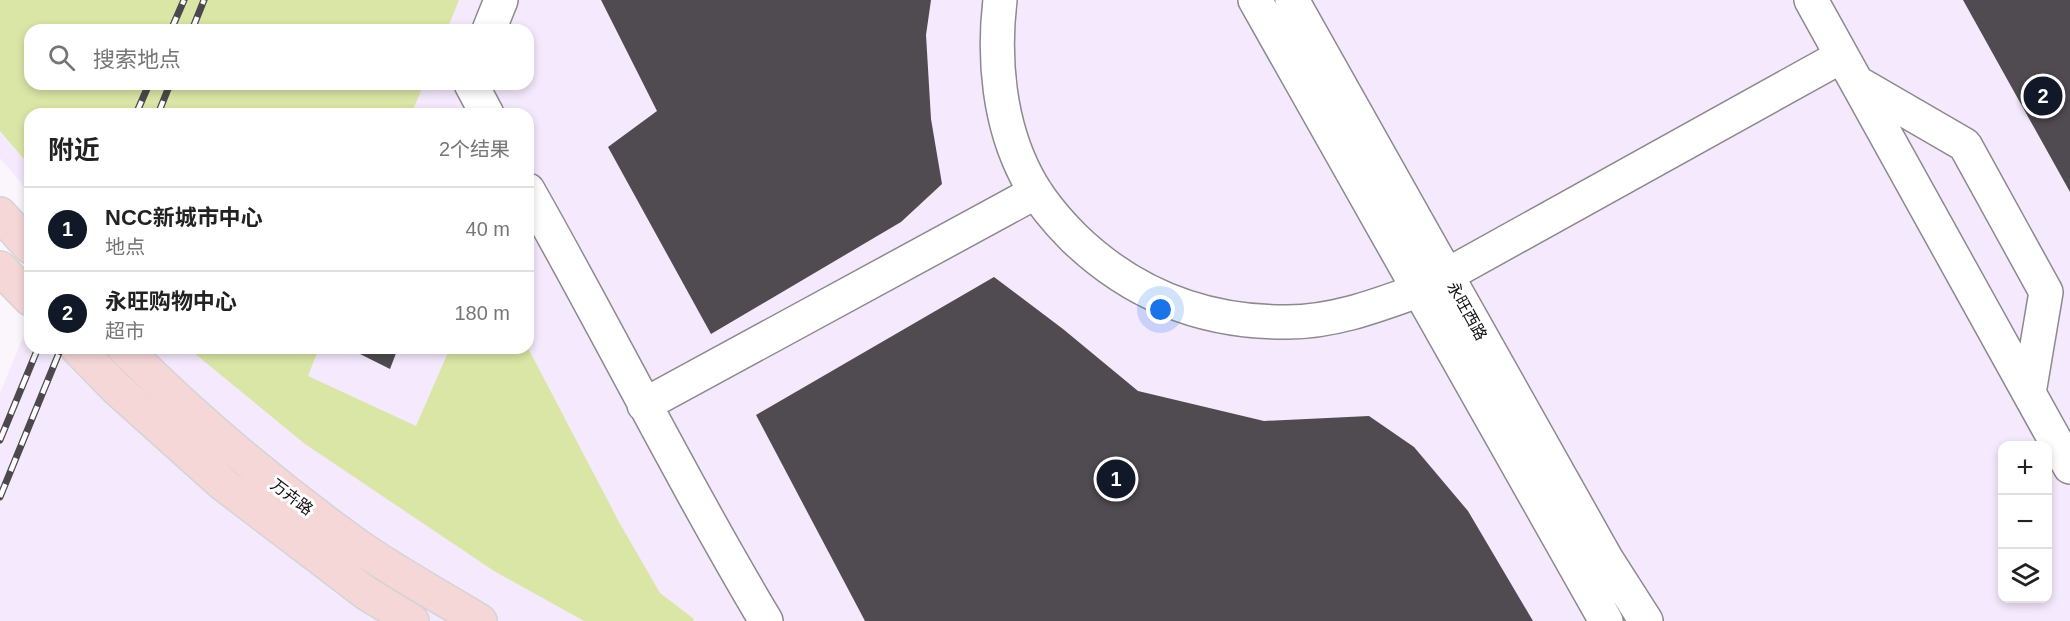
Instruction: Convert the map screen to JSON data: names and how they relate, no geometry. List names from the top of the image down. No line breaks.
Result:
{"streets":{"main road":["万卉路"],"street":["永旺西路"]},"page":{"search":"搜索地点","pins":["2","1"],"heading":["附近","2个结果"],"list":[{"mark":"1","name":"NCC新城市中心","note":"地点","value":"40 m"},{"mark":"2","name":"永旺购物中心","note":"超市","value":"180 m"}],"map_buttons":["+","−"]}}
